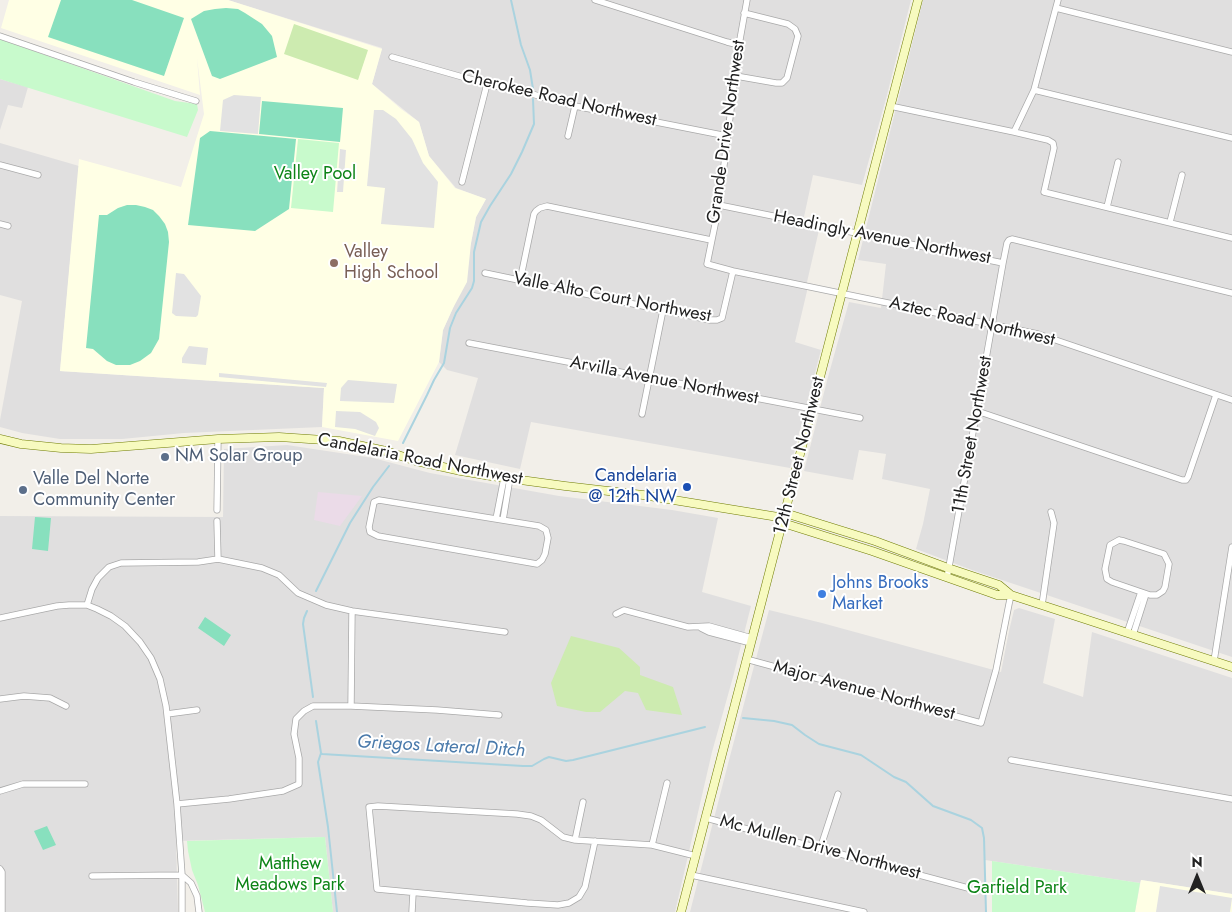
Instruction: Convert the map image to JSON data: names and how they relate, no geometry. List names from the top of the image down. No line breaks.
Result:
{"streets":{"main road":["12th Street Northwest","Candelaria Road Northwest"],"street":["Cherokee Road Northwest","Grande Drive Northwest","Headingly Avenue Northwest","Valle Alto Court Northwest","Aztec Road Northwest","Arvilla Avenue Northwest","11th Street Northwest","Major Avenue Northwest","Mc Mullen Drive Northwest"]},"crossings":[["Cherokee Road Northwest","Grande Drive Northwest"],["Grande Drive Northwest","Headingly Avenue Northwest"],["Grande Drive Northwest","Aztec Road Northwest"],["Headingly Avenue Northwest","11th Street Northwest"],["Headingly Avenue Northwest","12th Street Northwest"],["Valle Alto Court Northwest","Aztec Road Northwest"],["Aztec Road Northwest","11th Street Northwest"],["Aztec Road Northwest","12th Street Northwest"],["Arvilla Avenue Northwest","12th Street Northwest"],["11th Street Northwest","Candelaria Road Northwest"],["12th Street Northwest","Candelaria Road Northwest"],["12th Street Northwest","Major Avenue Northwest"],["12th Street Northwest","Mc Mullen Drive Northwest"],["Candelaria Road Northwest","Major Avenue Northwest"]],"water":["Griegos Lateral Ditch"],"parks":["Valley Pool","Matthew Meadows Park","Garfield Park"],"places":["Valley High School","NM Solar Group","Candelaria @ 12th NW","Valle Del Norte Community Center","Johns Brooks Market"],"north":"top"}
